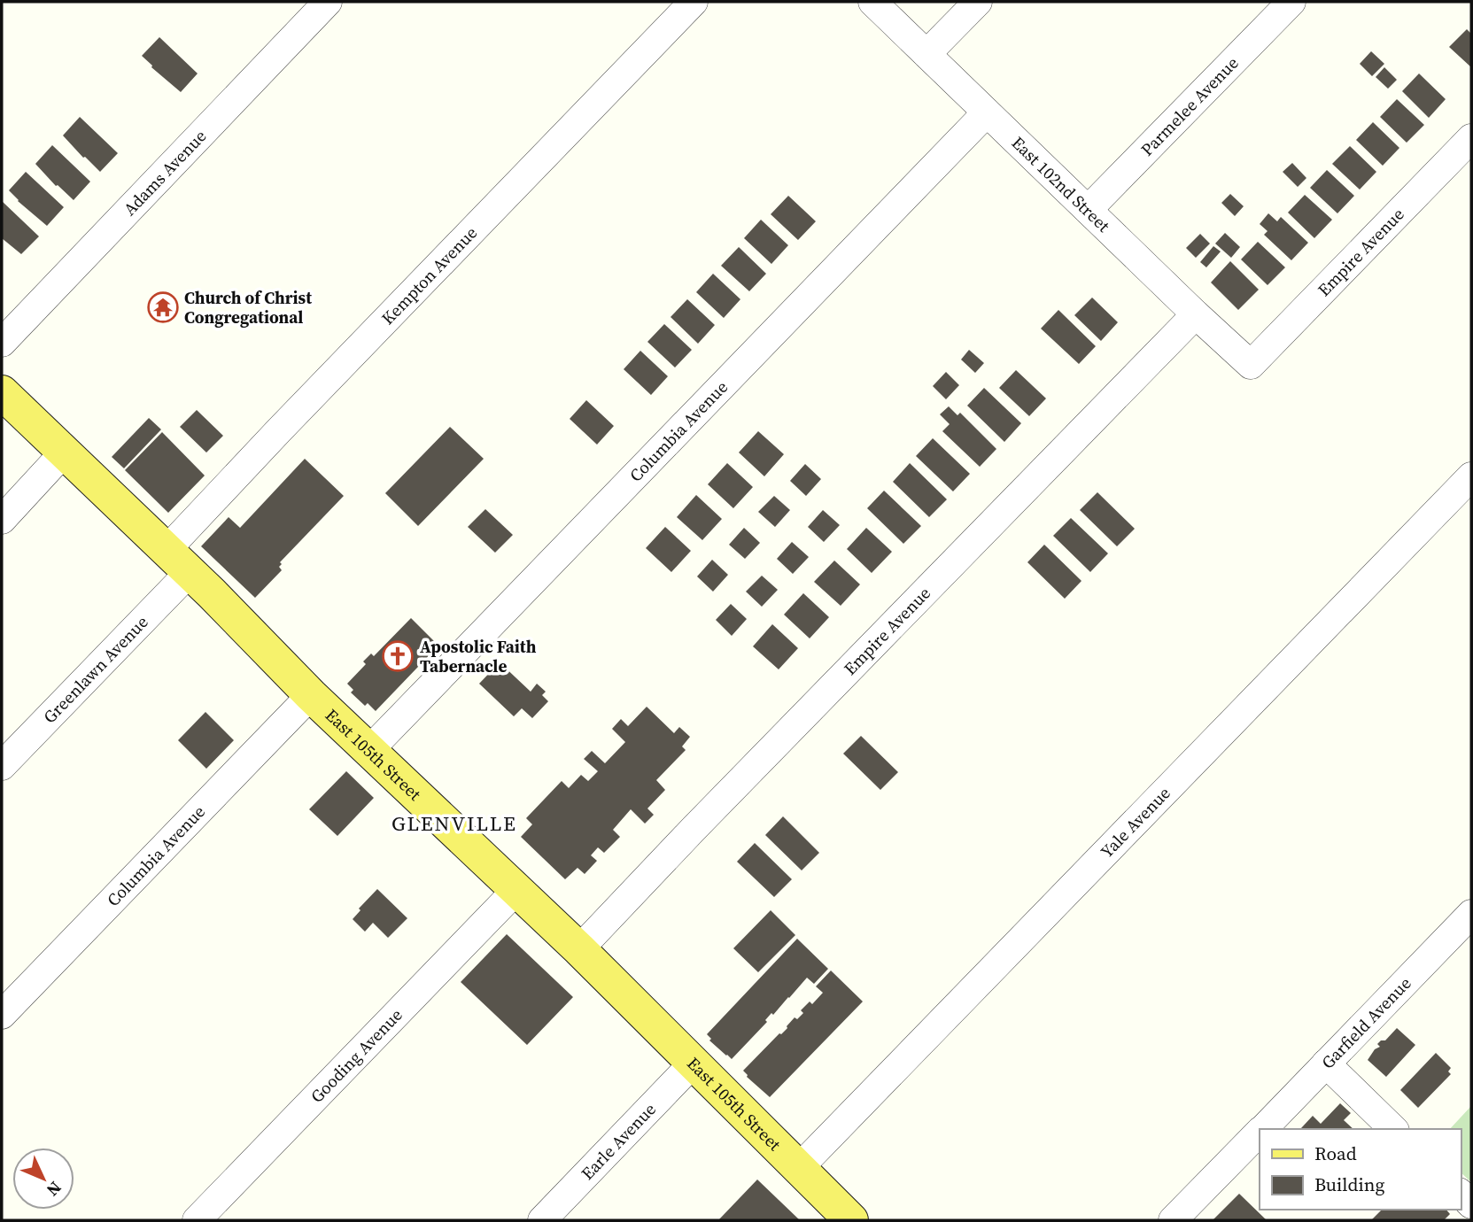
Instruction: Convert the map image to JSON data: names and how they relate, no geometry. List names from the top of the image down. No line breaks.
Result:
{"streets":{"main road":["East 105th Street"],"street":["Parmelee Avenue","Adams Avenue","East 102nd Street","Empire Avenue","Kempton Avenue","Columbia Avenue","Greenlawn Avenue","Yale Avenue","Garfield Avenue","Gooding Avenue","Earle Avenue"]},"crossings":[["Parmelee Avenue","East 102nd Street"],["East 102nd Street","Empire Avenue"],["East 102nd Street","Columbia Avenue"],["Empire Avenue","East 105th Street"],["Kempton Avenue","Greenlawn Avenue"],["Kempton Avenue","East 105th Street"],["Columbia Avenue","East 105th Street"],["Greenlawn Avenue","East 105th Street"],["East 105th Street","Yale Avenue"],["East 105th Street","Gooding Avenue"],["East 105th Street","Earle Avenue"]],"districts":["GLENVILLE"],"places":{"temple":["Church of Christ Congregational"],"church":["Apostolic Faith Tabernacle"]},"legend":["Road","Building"],"north":"bottom right"}
